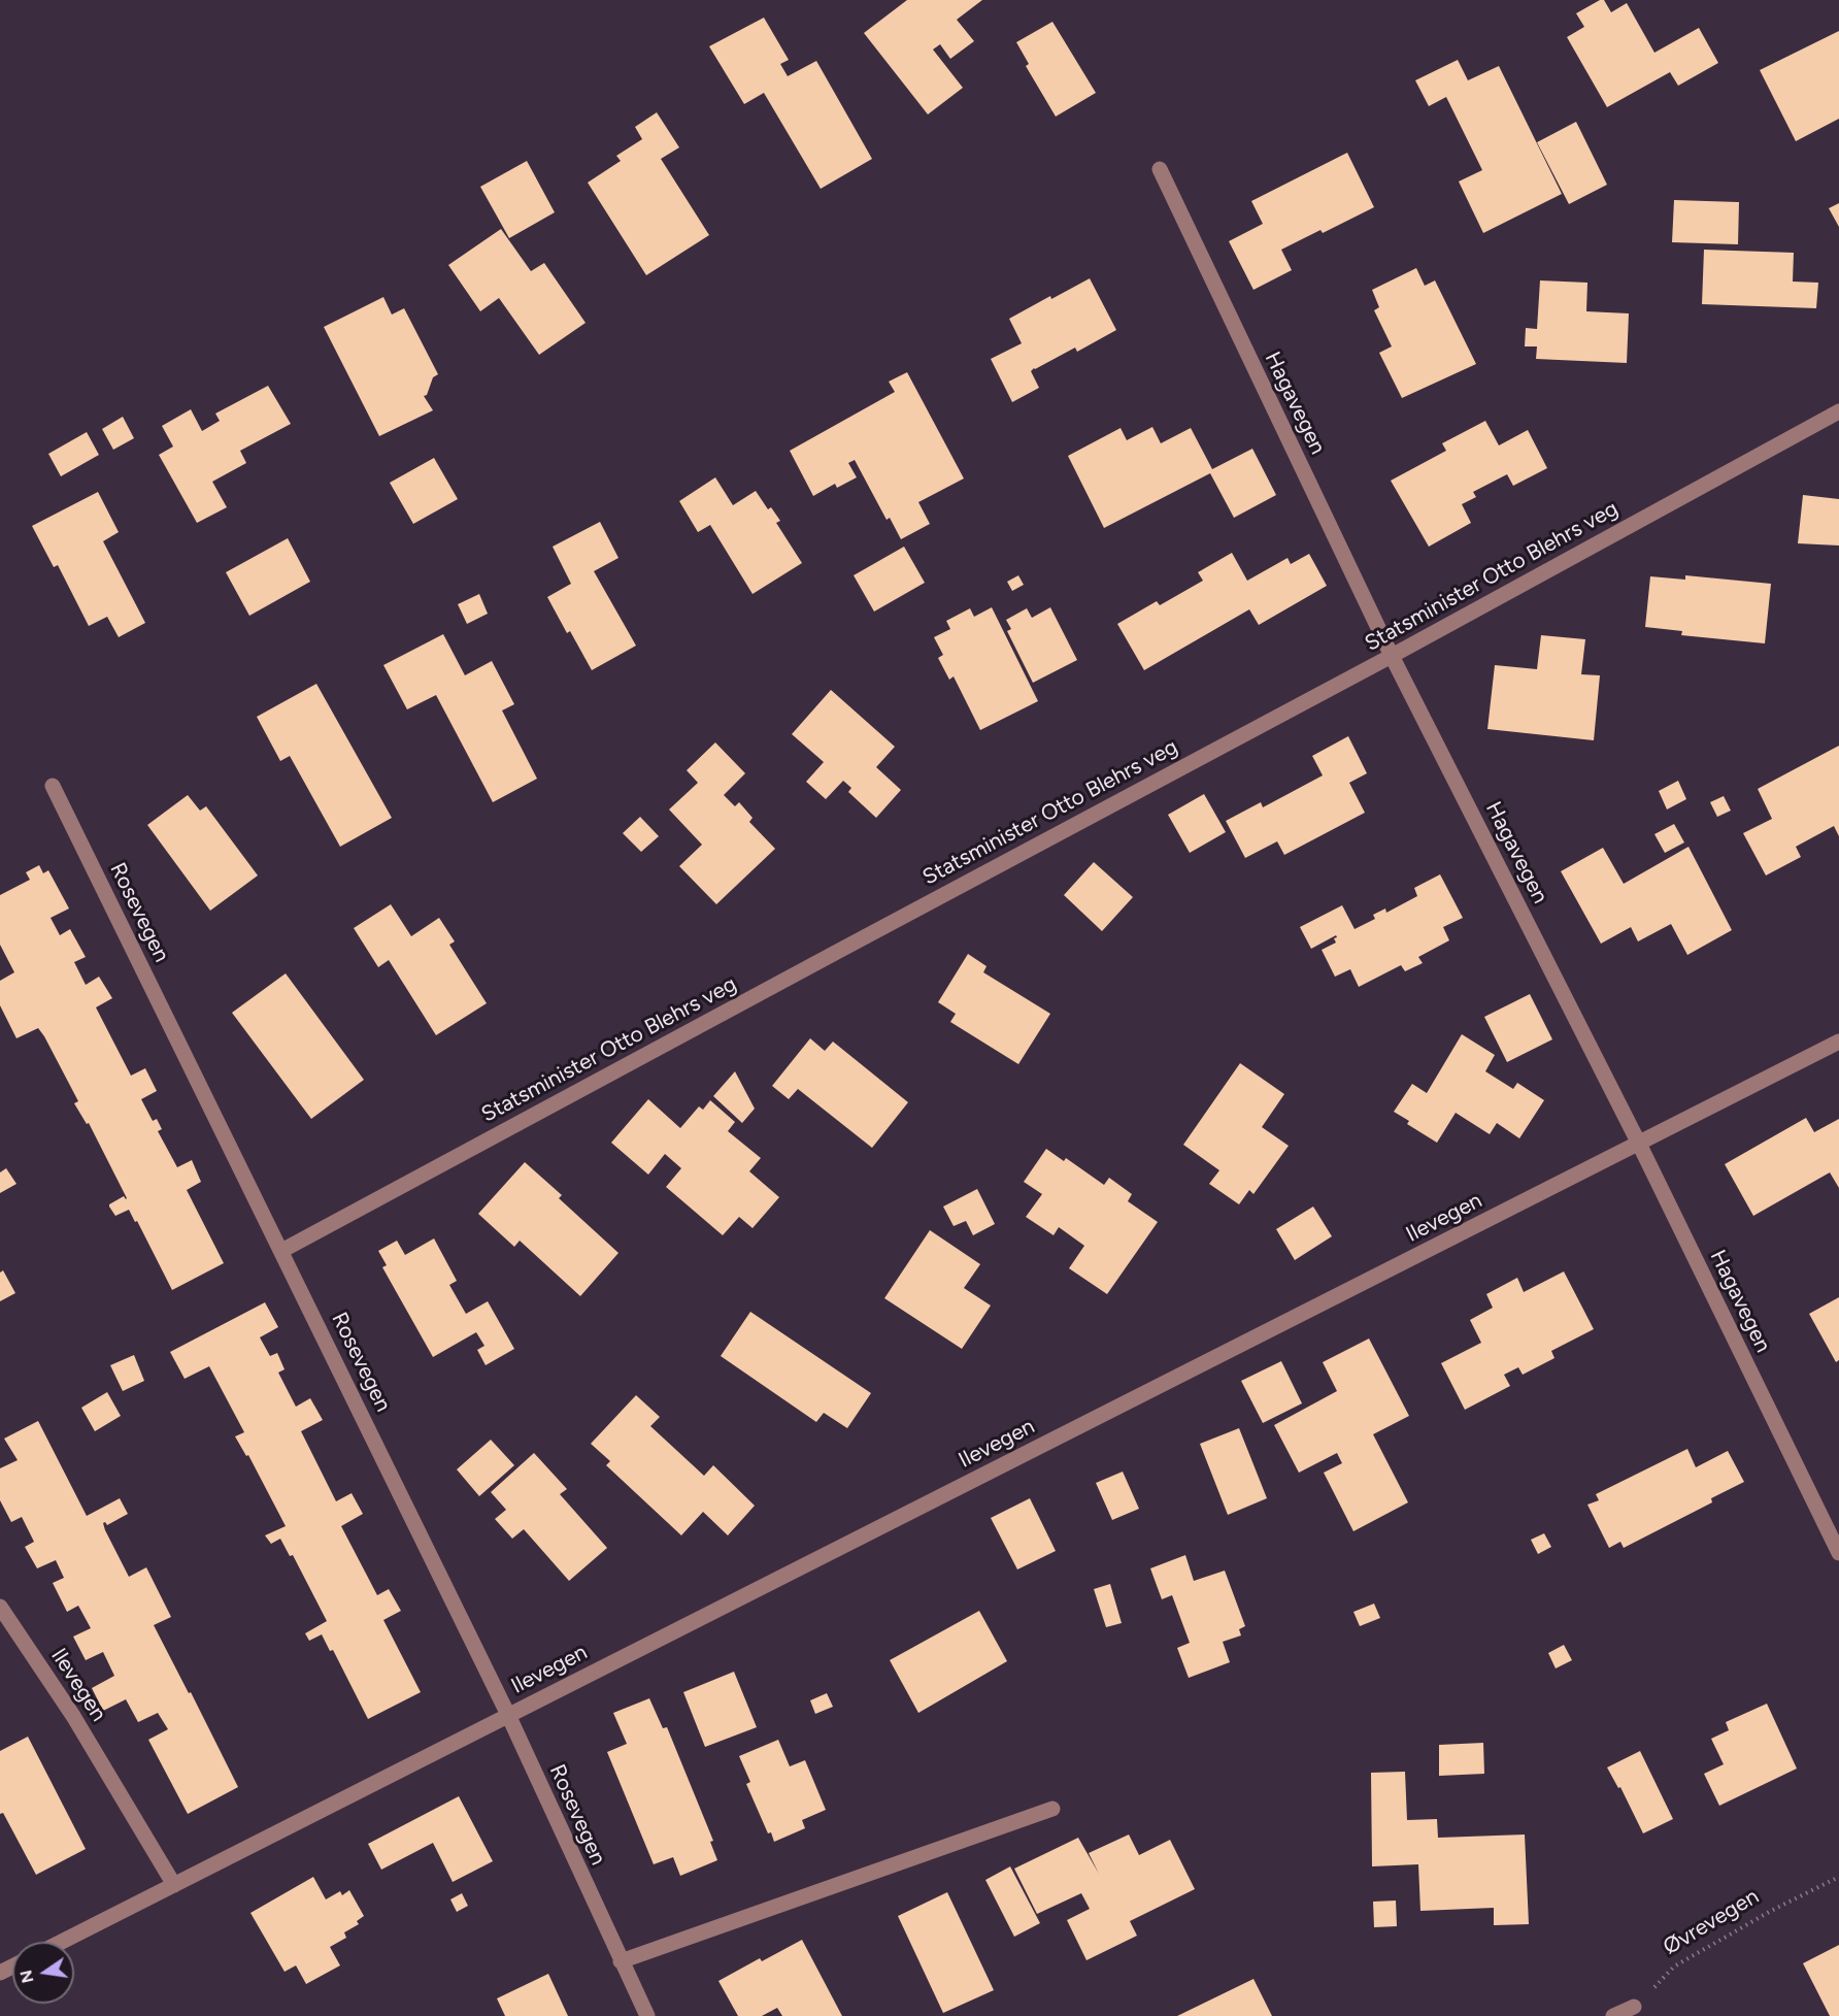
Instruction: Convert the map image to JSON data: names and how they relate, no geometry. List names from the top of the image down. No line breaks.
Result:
{"streets":{"street":["Hagavegen","Statsminister Otto Blehrs veg","Rosevegen","Ilevegen"],"path":["Øvrevegen"]},"crossings":[["Hagavegen","Statsminister Otto Blehrs veg"],["Hagavegen","Ilevegen"],["Statsminister Otto Blehrs veg","Rosevegen"],["Rosevegen","Ilevegen"]],"north":"left"}
